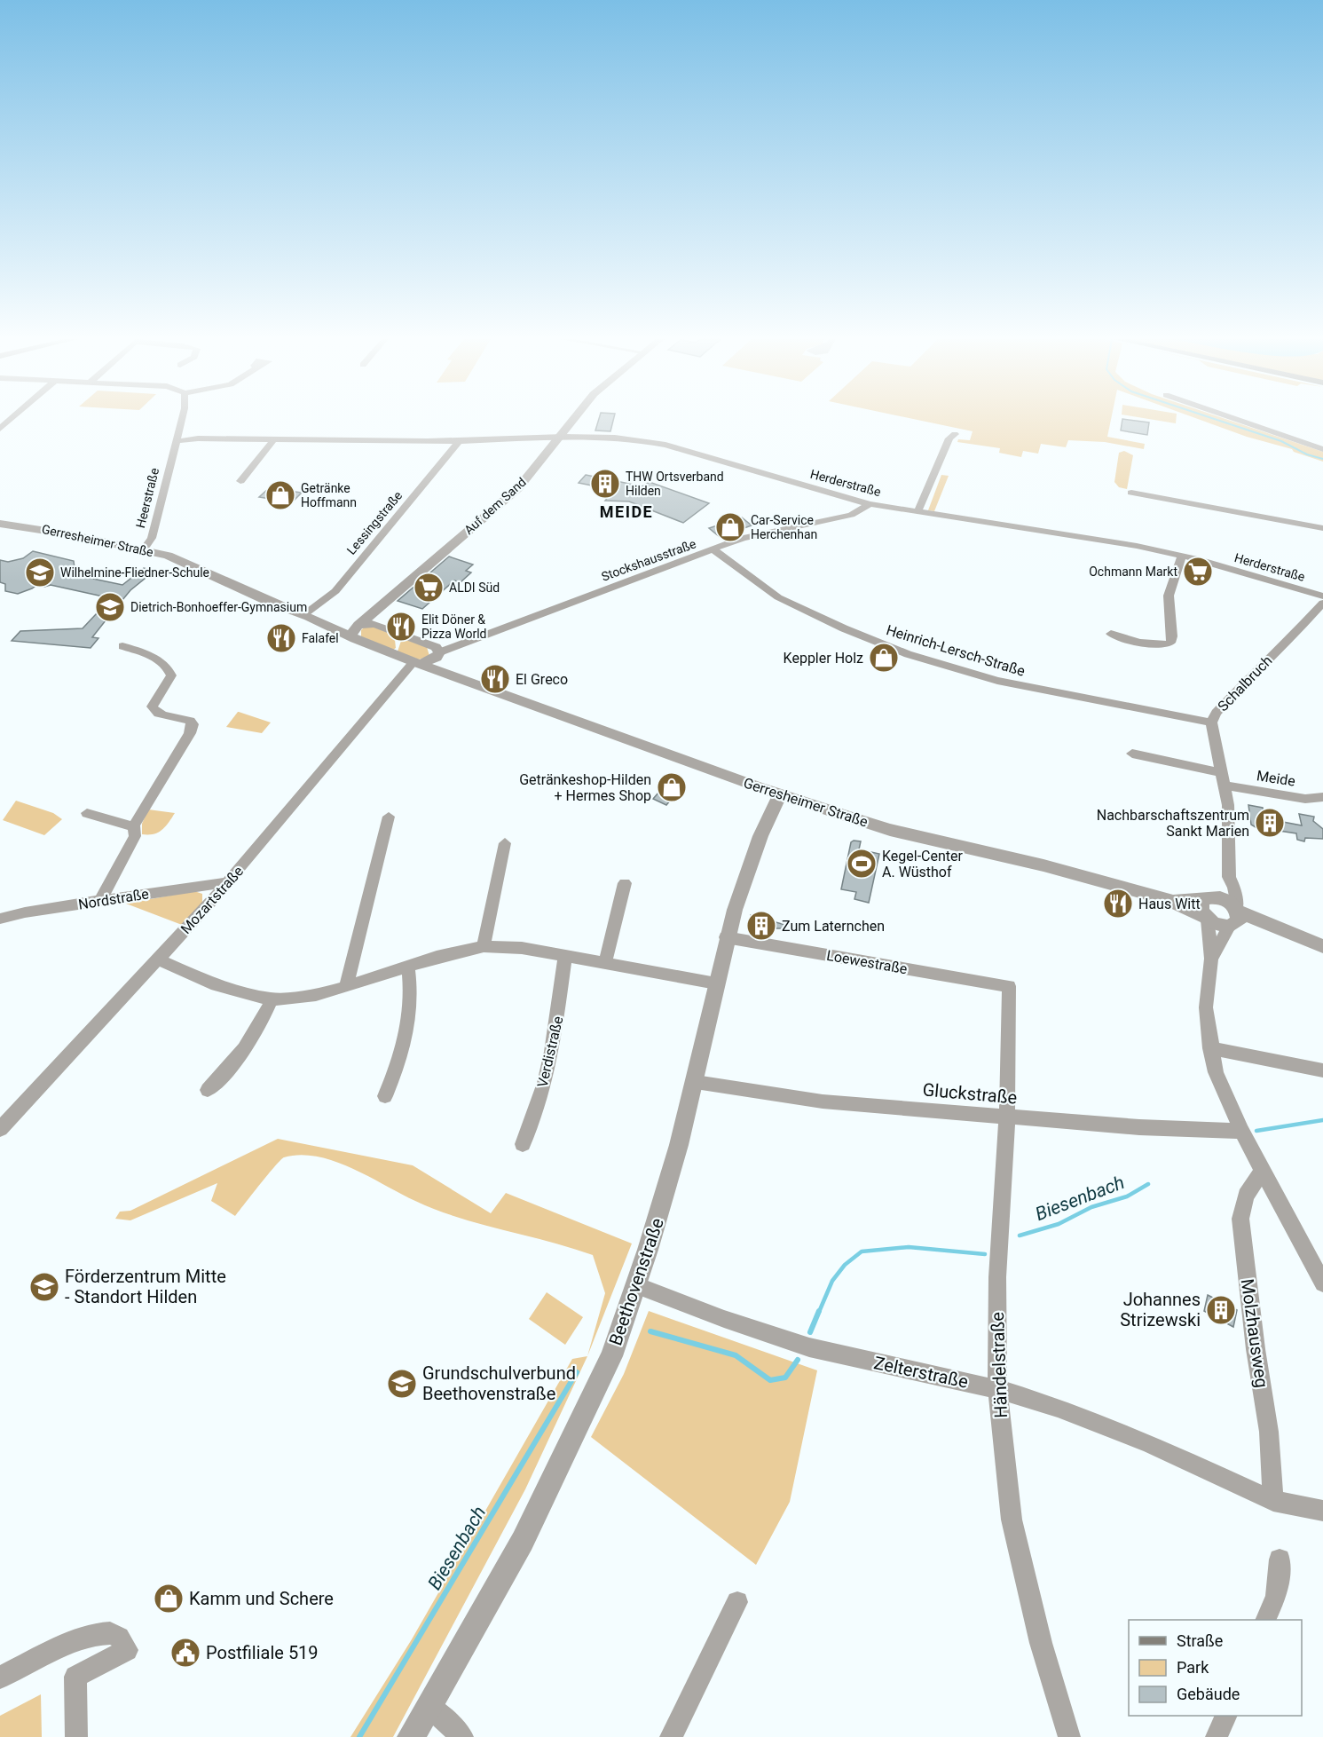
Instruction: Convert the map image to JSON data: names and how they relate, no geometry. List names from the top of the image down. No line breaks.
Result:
{"streets":{"street":["Herderstraße","Heerstraße","Auf dem Sand","Lessingstraße","Gerresheimer Straße","Stockshausstraße","Heinrich-Lersch-Straße","Schalbruch","Meide","Nordstraße","Mozartstraße","Loewestraße","Verdistraße","Gluckstraße","Beethovenstraße","Molzhausweg","Händelstraße","Zelterstraße"]},"crossings":[["Herderstraße","Heerstraße"],["Herderstraße","Auf dem Sand"],["Herderstraße","Lessingstraße"],["Herderstraße","Stockshausstraße"],["Heerstraße","Gerresheimer Straße"],["Auf dem Sand","Gerresheimer Straße"],["Lessingstraße","Gerresheimer Straße"],["Gerresheimer Straße","Stockshausstraße"],["Gerresheimer Straße","Mozartstraße"],["Gerresheimer Straße","Beethovenstraße"],["Stockshausstraße","Heinrich-Lersch-Straße"],["Heinrich-Lersch-Straße","Schalbruch"],["Schalbruch","Meide"],["Nordstraße","Mozartstraße"],["Loewestraße","Beethovenstraße"],["Loewestraße","Händelstraße"],["Gluckstraße","Beethovenstraße"],["Gluckstraße","Händelstraße"],["Beethovenstraße","Zelterstraße"],["Molzhausweg","Zelterstraße"],["Händelstraße","Zelterstraße"]],"districts":["MEIDE"],"water":["Biesenbach"],"places":{"building":["THW Ortsverband Hilden","Nachbarschaftszentrum Sankt Marien","Zum Laternchen","Johannes Strizewski"],"shop":["Getränke Hoffmann","Car-Service Herchenhan","Keppler Holz","Getränkeshop-Hilden + Hermes Shop","Kamm und Schere"],"supermarket":["Ochmann Markt","ALDI Süd"],"school or university":["Wilhelmine-Fliedner-Schule","Dietrich-Bonhoeffer-Gymnasium","Förderzentrum Mitte - Standort Hilden","Grundschulverbund Beethovenstraße"],"restaurant":["Elit Döner & Pizza World","Falafel","El Greco","Haus Witt"],"sports":["Kegel-Center A. Wüsthof"],"public building":["Postfiliale 519"]},"legend":["Straße","Park","Gebäude"]}
